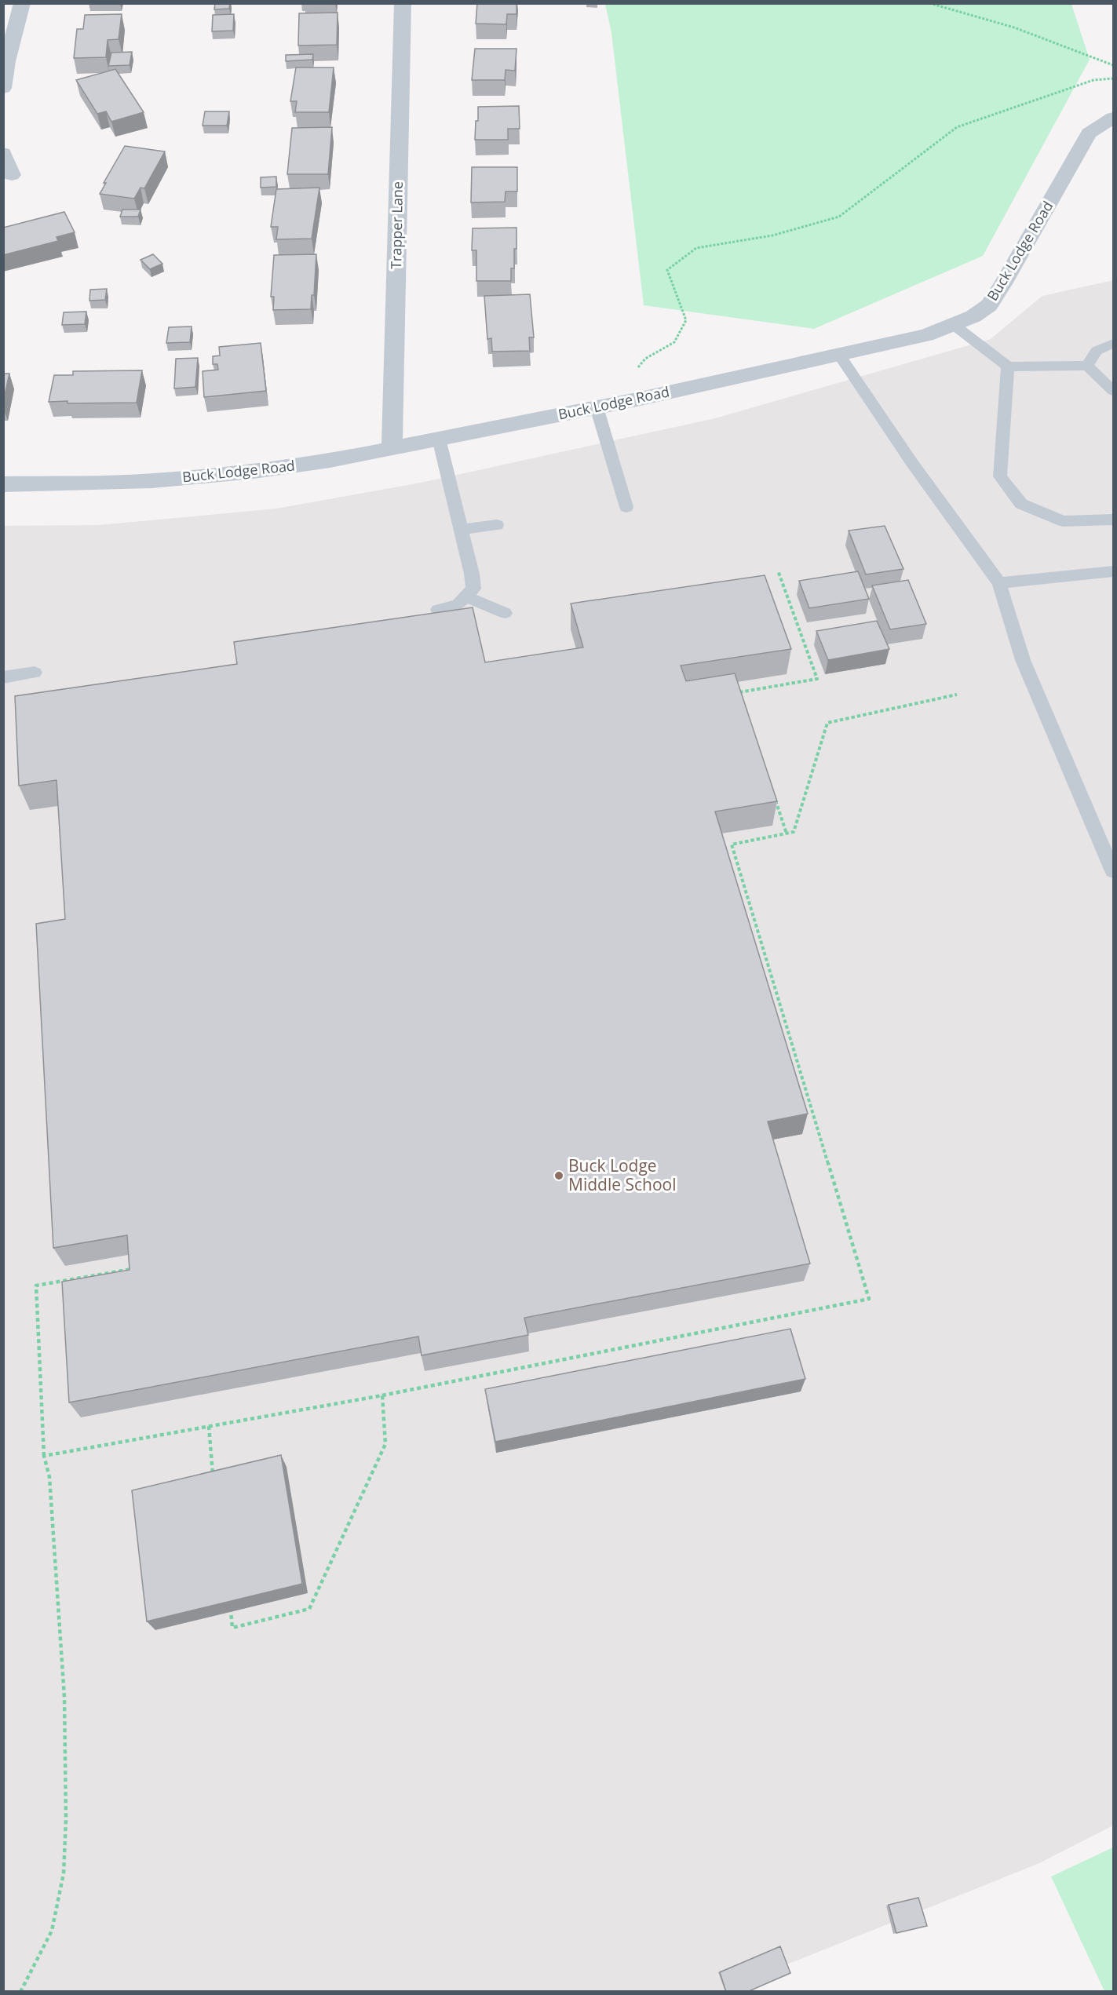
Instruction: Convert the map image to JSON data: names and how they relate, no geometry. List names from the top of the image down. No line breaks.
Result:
{"streets":{"street":["Trapper Lane","Buck Lodge Road"]},"crossings":[["Trapper Lane","Buck Lodge Road"]],"places":["Buck Lodge Middle School"]}
